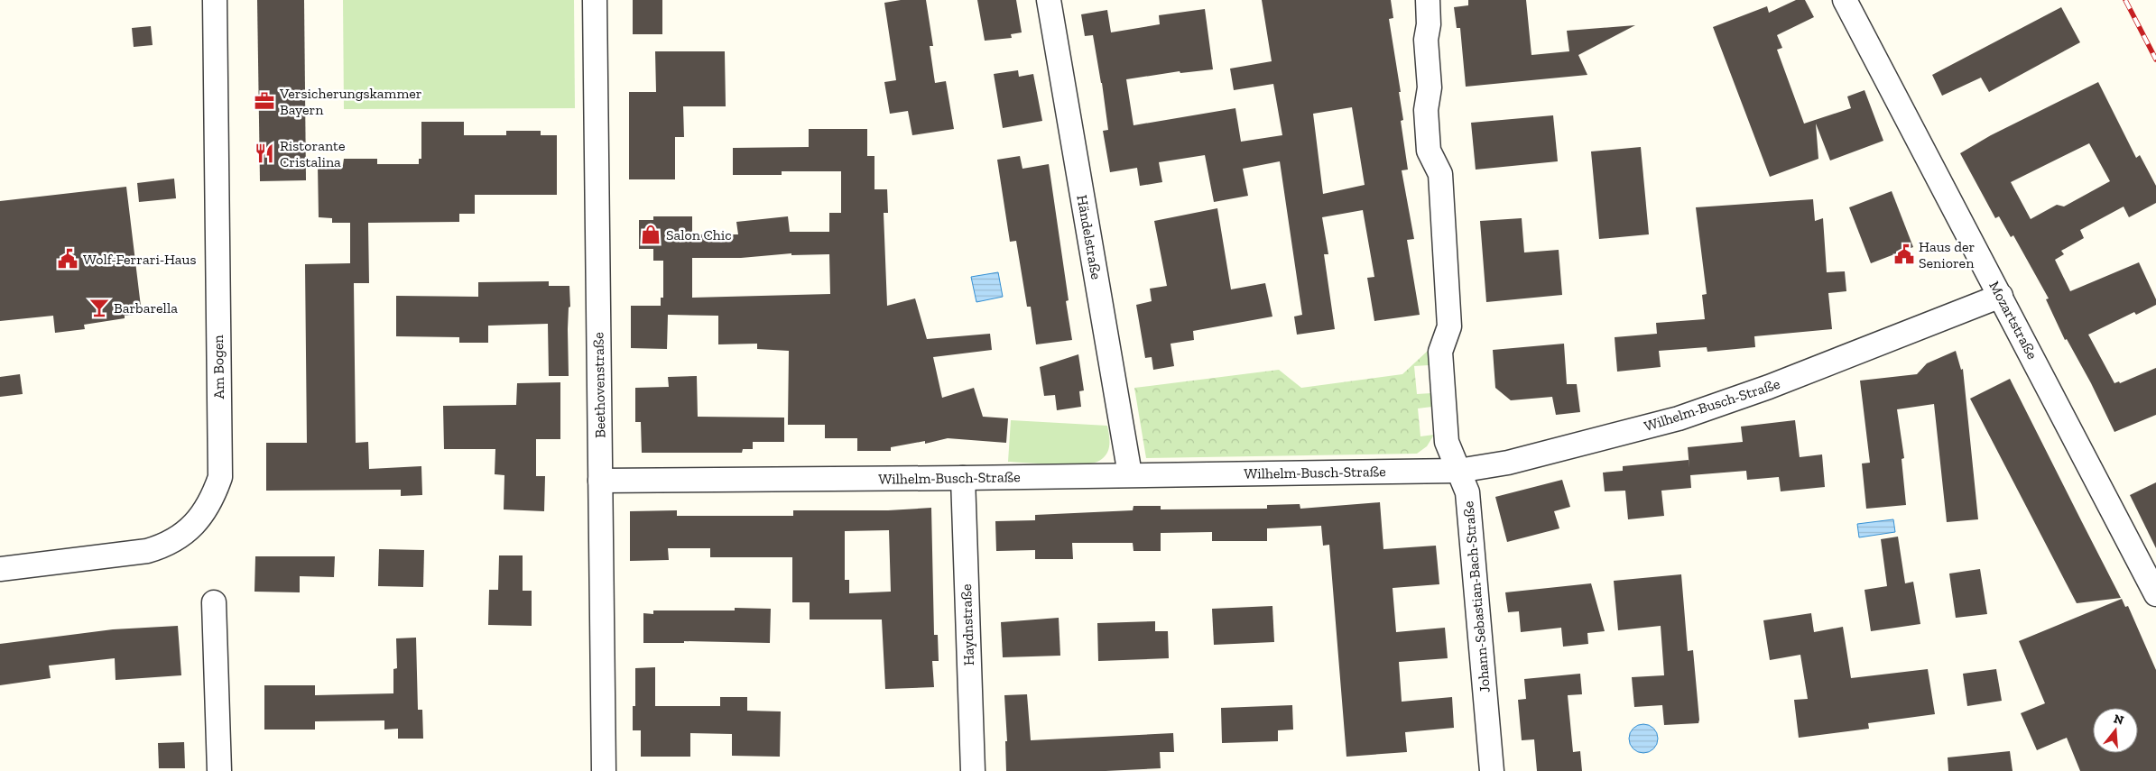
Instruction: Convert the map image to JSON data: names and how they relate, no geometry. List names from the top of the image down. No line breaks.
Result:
{"streets":{"street":["Händelstraße","Mozartstraße","Am Bogen","Beethovenstraße","Wilhelm-Busch-Straße","Johann-Sebastian-Bach-Straße","Haydnstraße"]},"crossings":[["Händelstraße","Wilhelm-Busch-Straße"],["Mozartstraße","Wilhelm-Busch-Straße"],["Beethovenstraße","Wilhelm-Busch-Straße"],["Wilhelm-Busch-Straße","Johann-Sebastian-Bach-Straße"],["Wilhelm-Busch-Straße","Haydnstraße"]],"places":{"office":["Versicherungskammer Bayern"],"restaurant":["Ristorante Cristalina"],"shop":["Salon Chic"],"public building":["Haus der Senioren","Wolf-Ferrari-Haus"],"bar":["Barbarella"]},"north":"top"}
